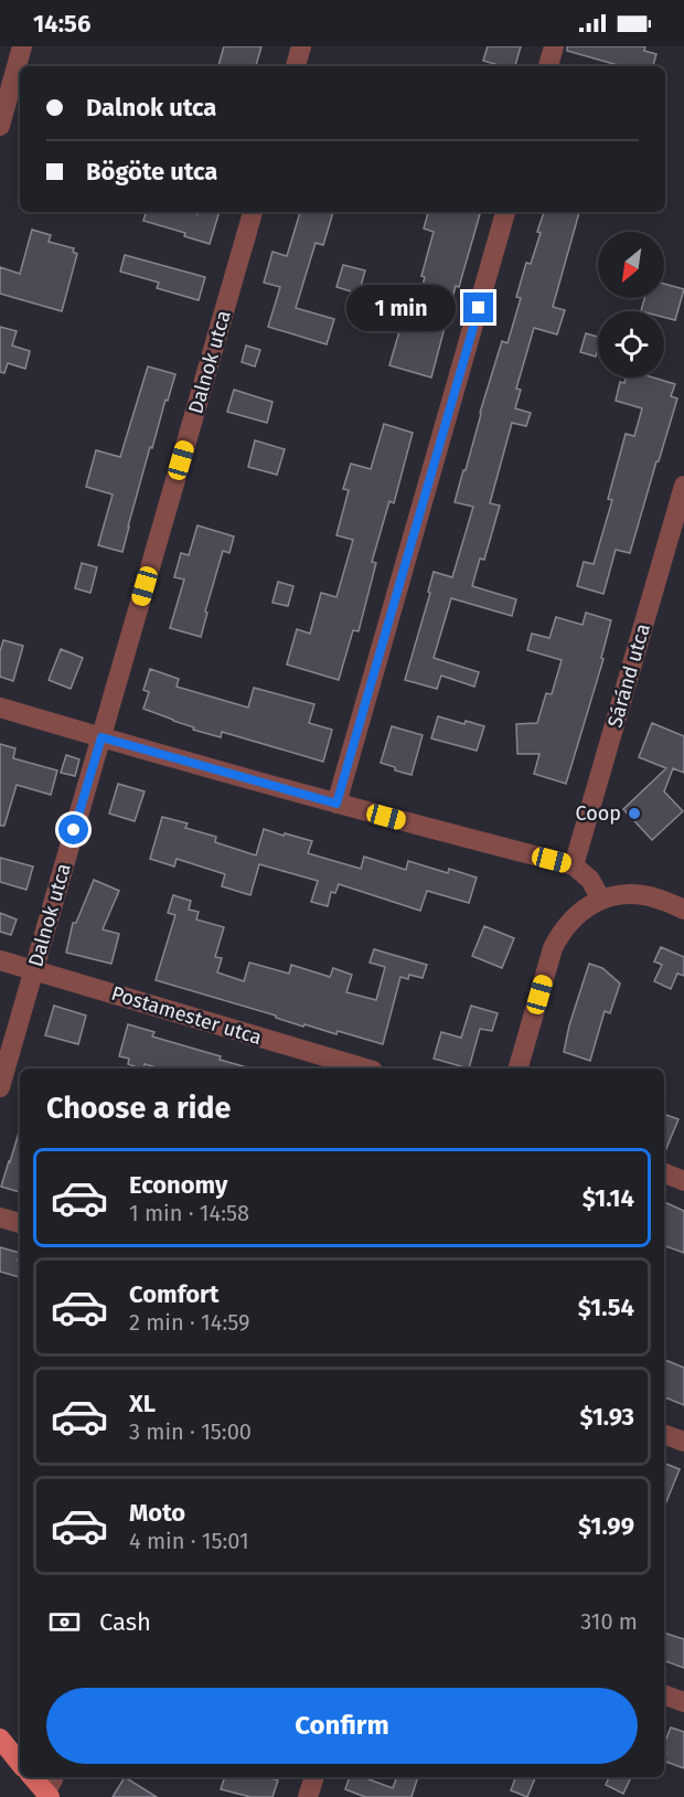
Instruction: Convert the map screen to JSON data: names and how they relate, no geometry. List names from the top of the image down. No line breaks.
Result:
{"streets":{"street":["Dalnok utca","Sáránd utca","Postamester utca"]},"crossings":[["Dalnok utca","Postamester utca"]],"places":["Coop"],"north":"bottom left","page":{"status":"14:56","banner":["Dalnok utca","Bögöte utca"],"bubble":"1 min","heading":"Choose a ride","list":[{"name":"Economy","note":"1 min · 14:58","value":"$1.14"},{"name":"Comfort","note":"2 min · 14:59","value":"$1.54"},{"name":"XL","note":"3 min · 15:00","value":"$1.93"},{"name":"Moto","note":"4 min · 15:01","value":"$1.99"}],"pay":["Cash","310 m"],"buttons":"Confirm"}}
